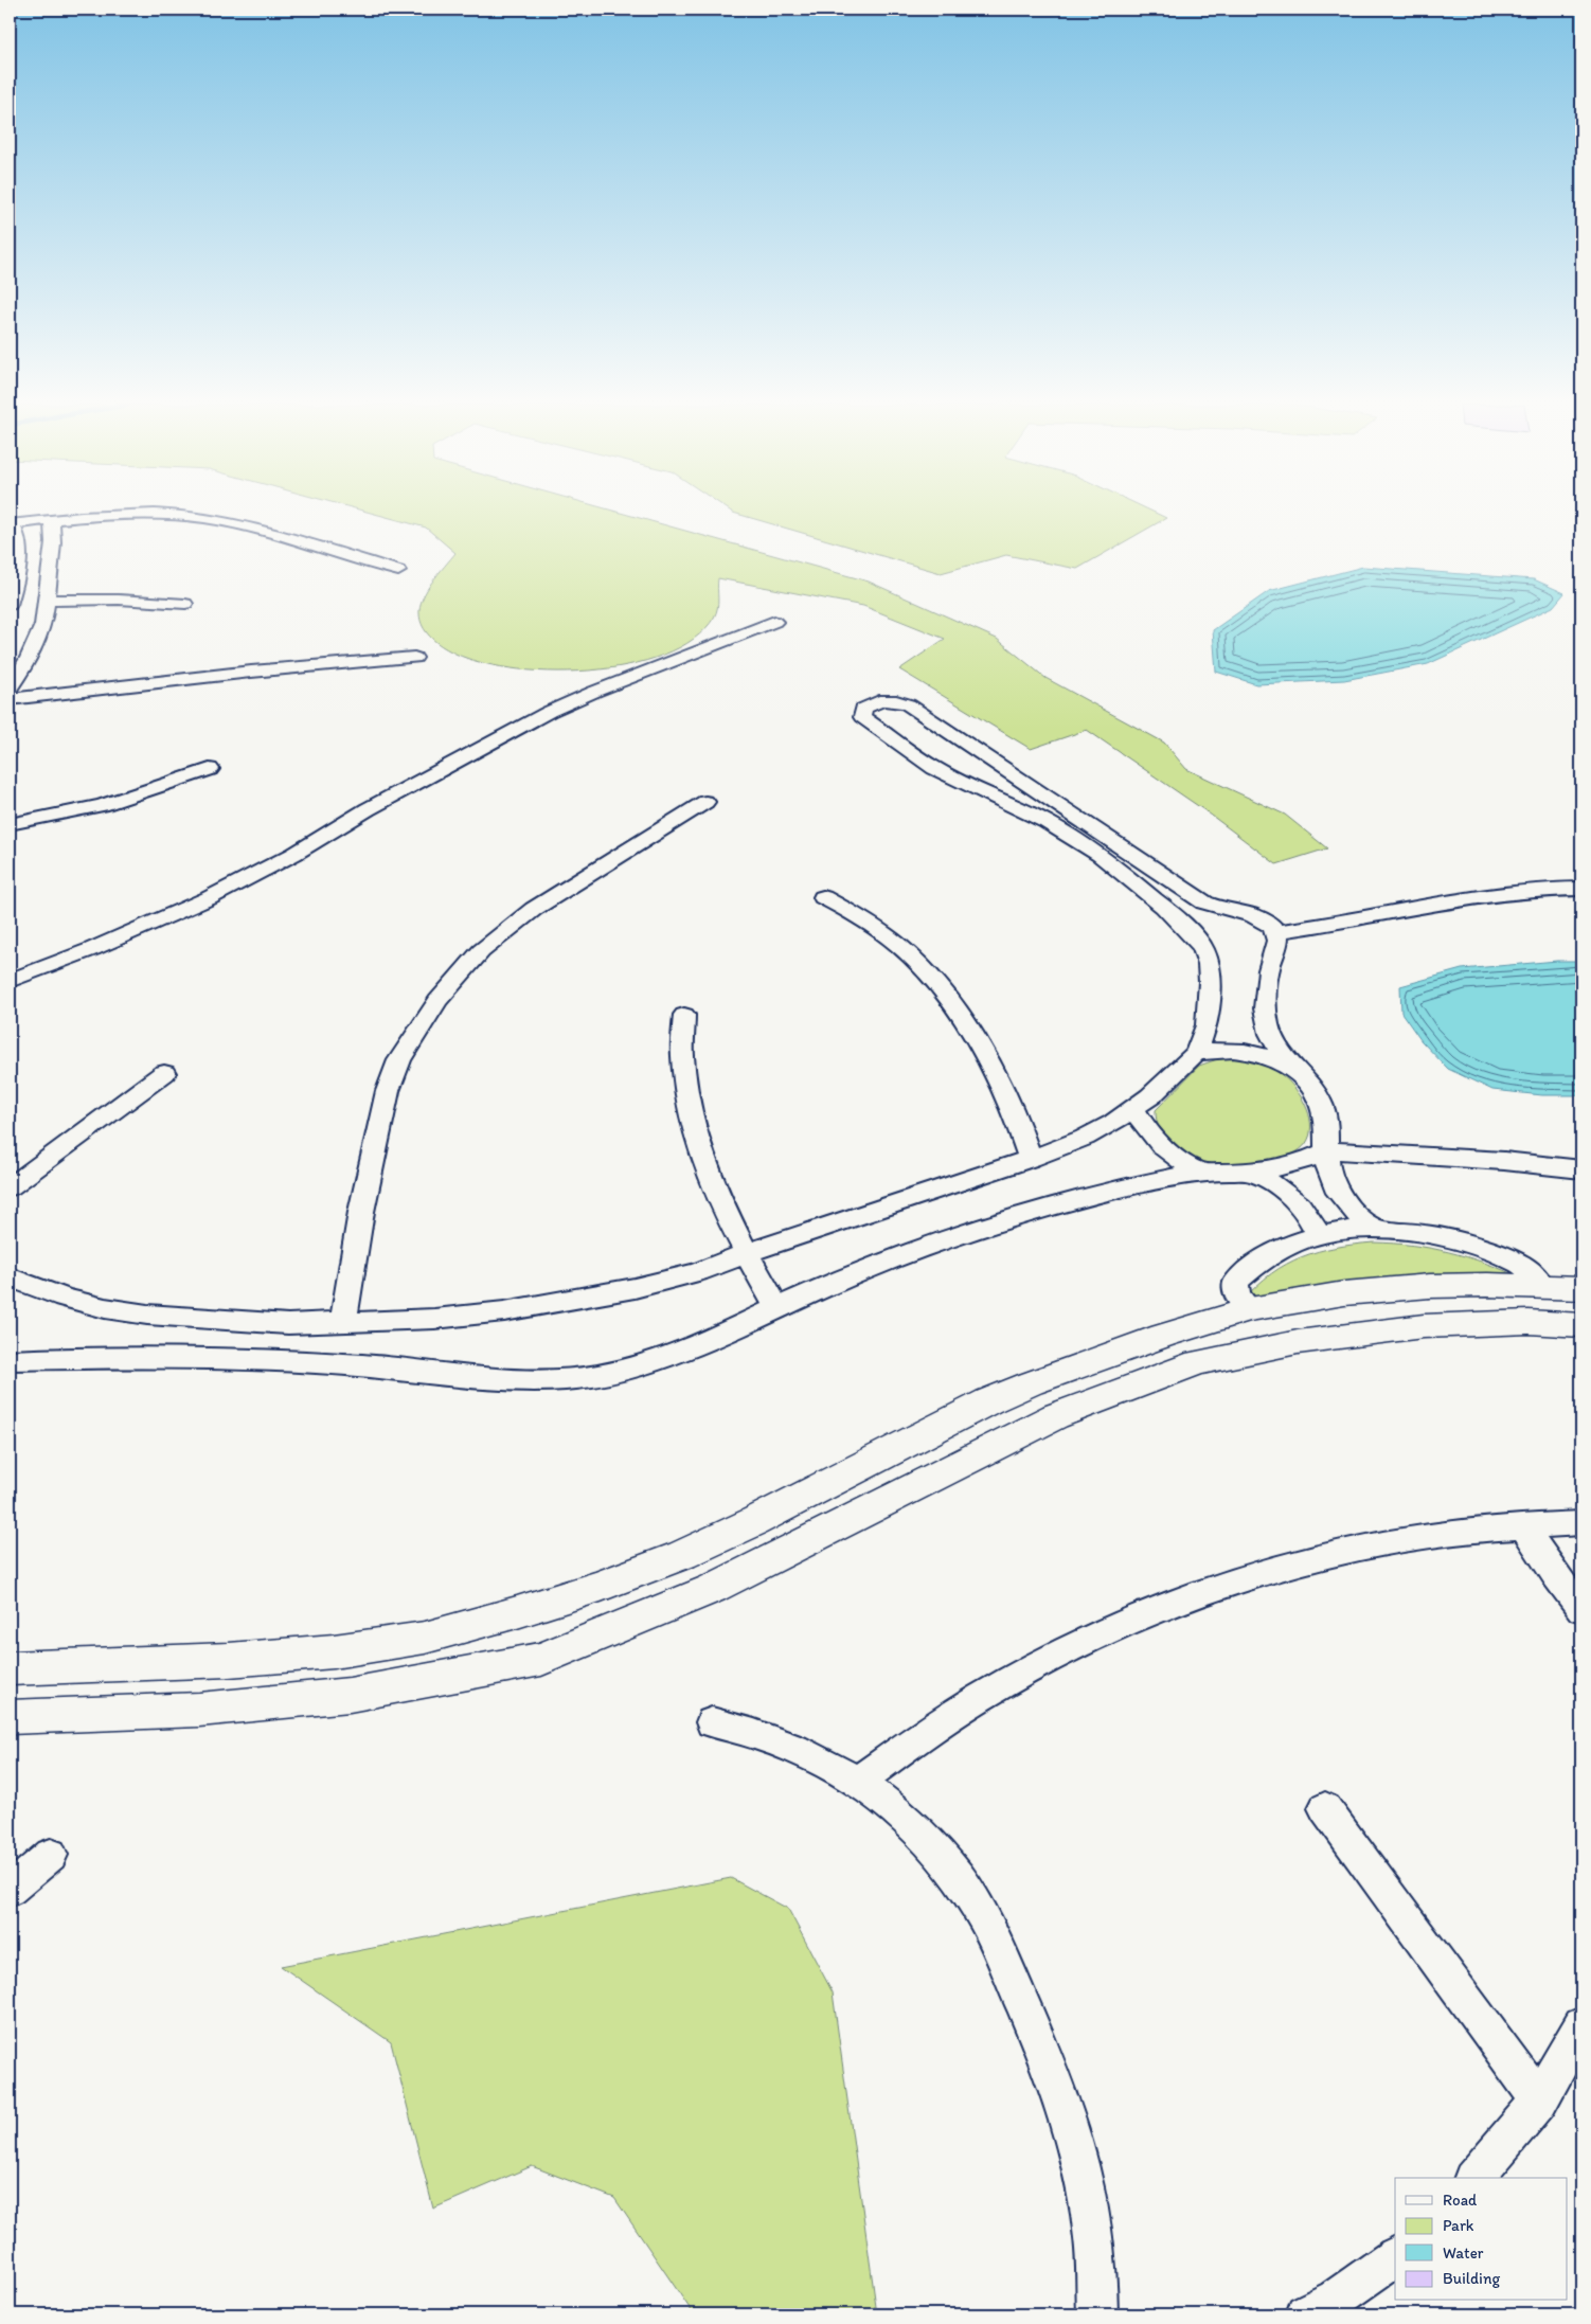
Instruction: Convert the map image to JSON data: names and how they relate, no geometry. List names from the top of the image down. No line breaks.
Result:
{"legend":["Road","Park","Water","Building"]}
